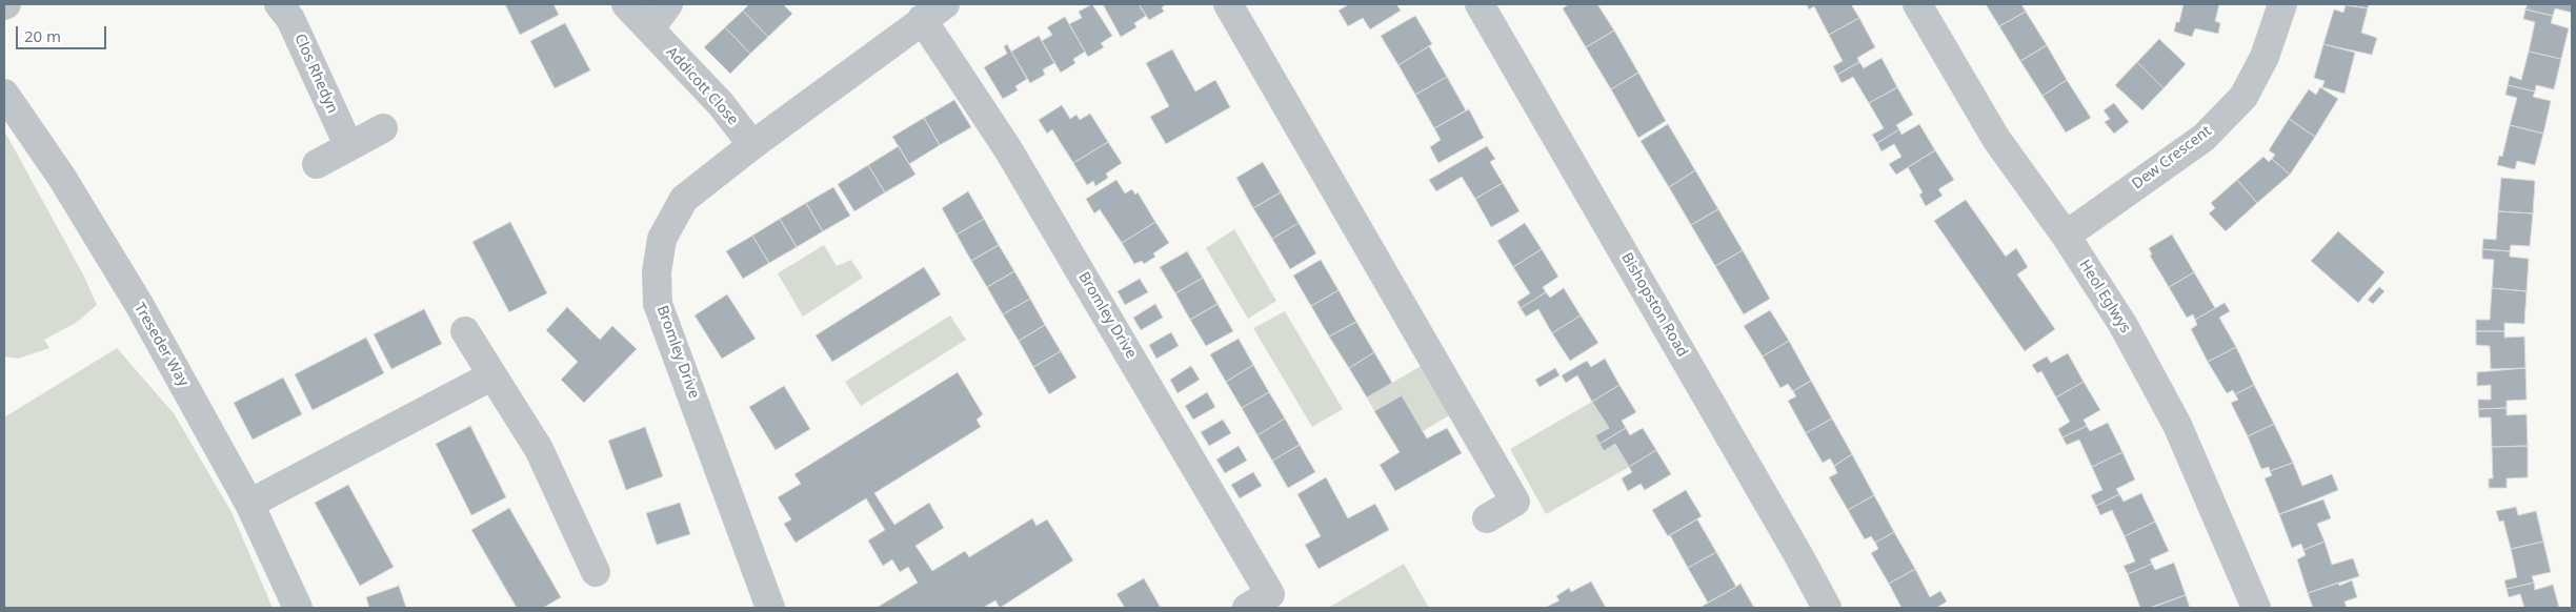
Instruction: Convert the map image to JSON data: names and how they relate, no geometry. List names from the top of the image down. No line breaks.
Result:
{"streets":{"street":["Clos Rhedyn","Addicott Close","Dew Crescent","Heol Eglwys","Bishopston Road","Bromley Drive","Treseder Way"]},"crossings":[["Addicott Close","Bromley Drive"],["Dew Crescent","Heol Eglwys"]],"scale_bar":"20 m"}
